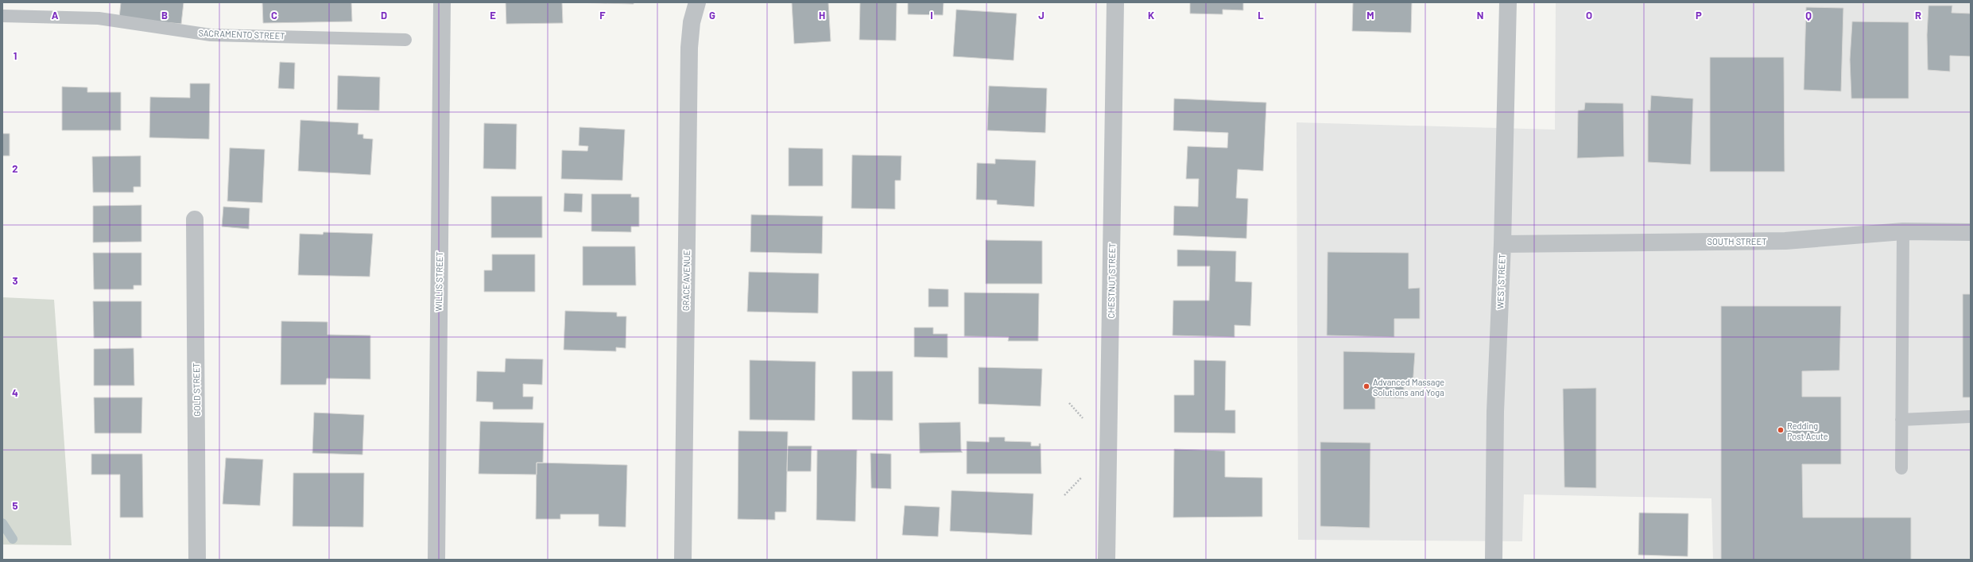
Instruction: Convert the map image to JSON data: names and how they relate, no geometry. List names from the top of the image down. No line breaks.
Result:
{"streets":{"street":["SOUTH STREET","GRACE AVENUE","CHESTNUT STREET","WILLIS STREET","WEST STREET","GOLD STREET"],"lane":["SACRAMENTO STREET"]},"crossings":[["SOUTH STREET","WEST STREET"]],"places":["Advanced Massage Solutions and Yoga","Redding Post Acute"],"grid":{"columns":["A","B","C","D","E","F","G","H","I","J","K","L","M","N","O","P","Q","R"],"rows":["1","2","3","4","5"]}}
